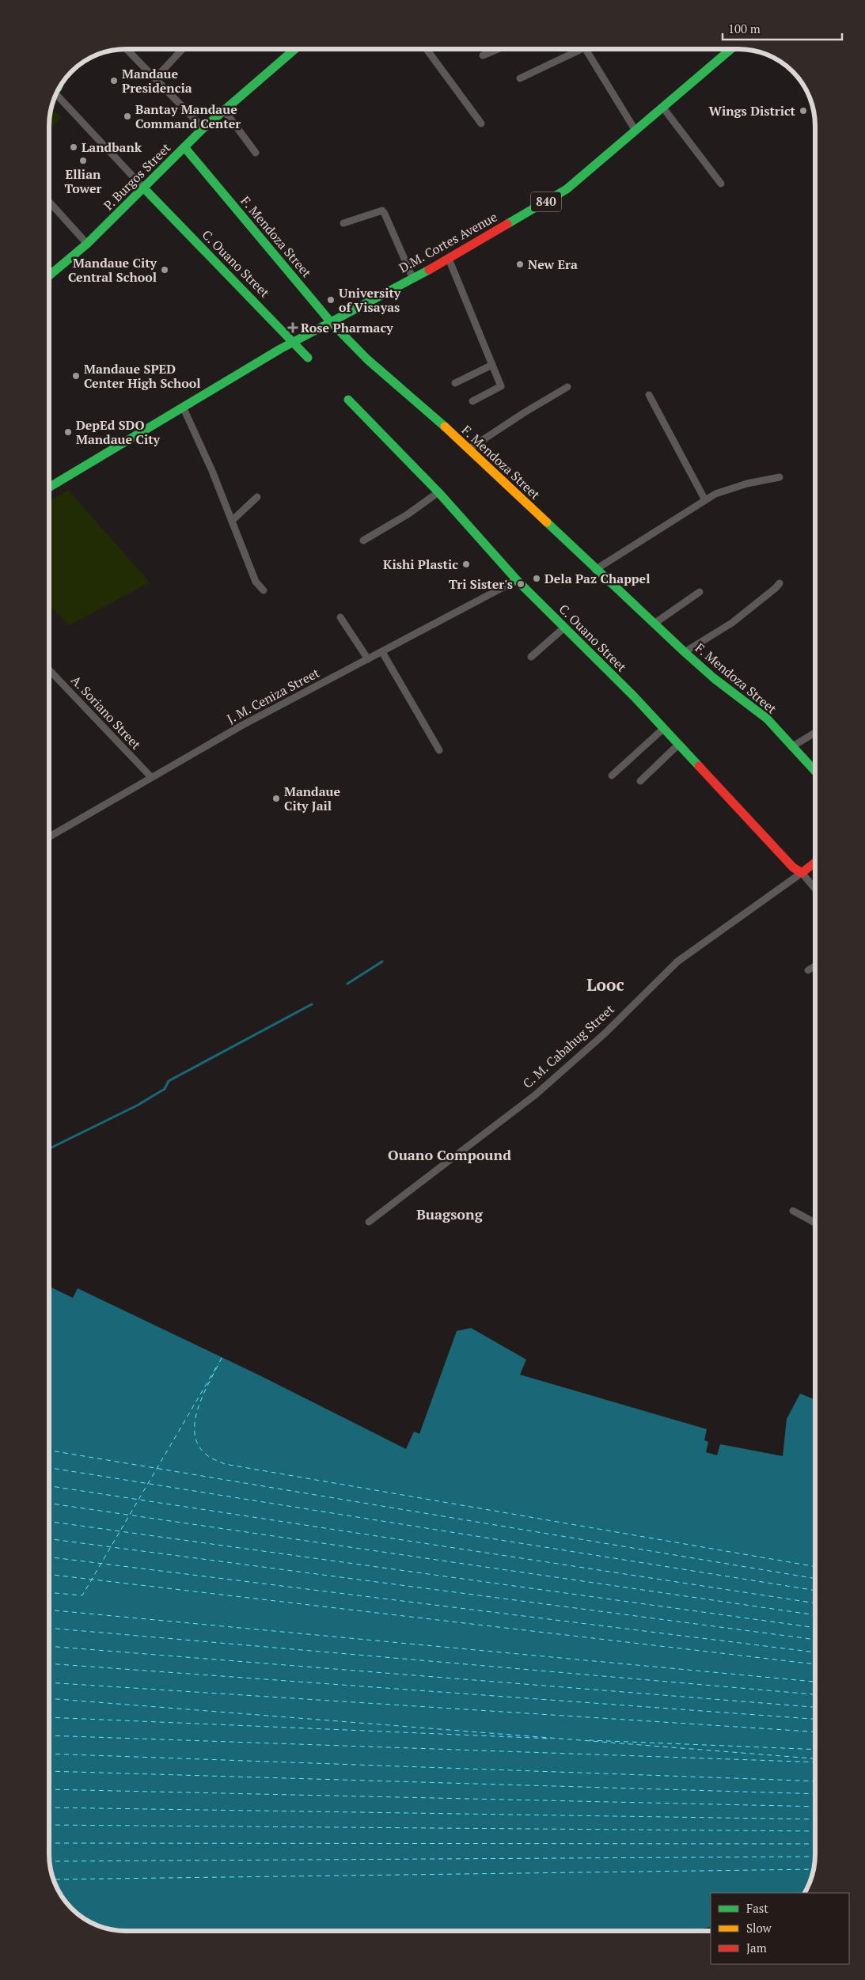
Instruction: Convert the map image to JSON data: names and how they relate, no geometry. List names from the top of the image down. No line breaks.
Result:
{"streets":{"main road":["P. Burgos Street","840","F. Mendoza Street","D.M. Cortes Avenue","C. Ouano Street","C. M. Cabahug Street"],"street":["J. M. Ceniza Street","A. Soriano Street"]},"crossings":[["P. Burgos Street","F. Mendoza Street"],["P. Burgos Street","C. Ouano Street"],["F. Mendoza Street","D.M. Cortes Avenue"],["D.M. Cortes Avenue","C. Ouano Street"],["C. Ouano Street","J. M. Ceniza Street"],["C. Ouano Street","C. M. Cabahug Street"],["J. M. Ceniza Street","A. Soriano Street"]],"districts":["Looc","Ouano Compound","Buagsong"],"places":{"other":["Mandaue Presidencia","Wings District","Bantay Mandaue Command Center","Landbank","Ellian Tower","New Era","Mandaue City Central School","University of Visayas","Mandaue SPED Center High School","DepEd SDO Mandaue City","Kishi Plastic","Dela Paz Chappel","Tri Sister's","Mandaue City Jail"],"health":["Rose Pharmacy"]},"legend":["Fast","Slow","Jam"],"scale_bar":"100 m"}
